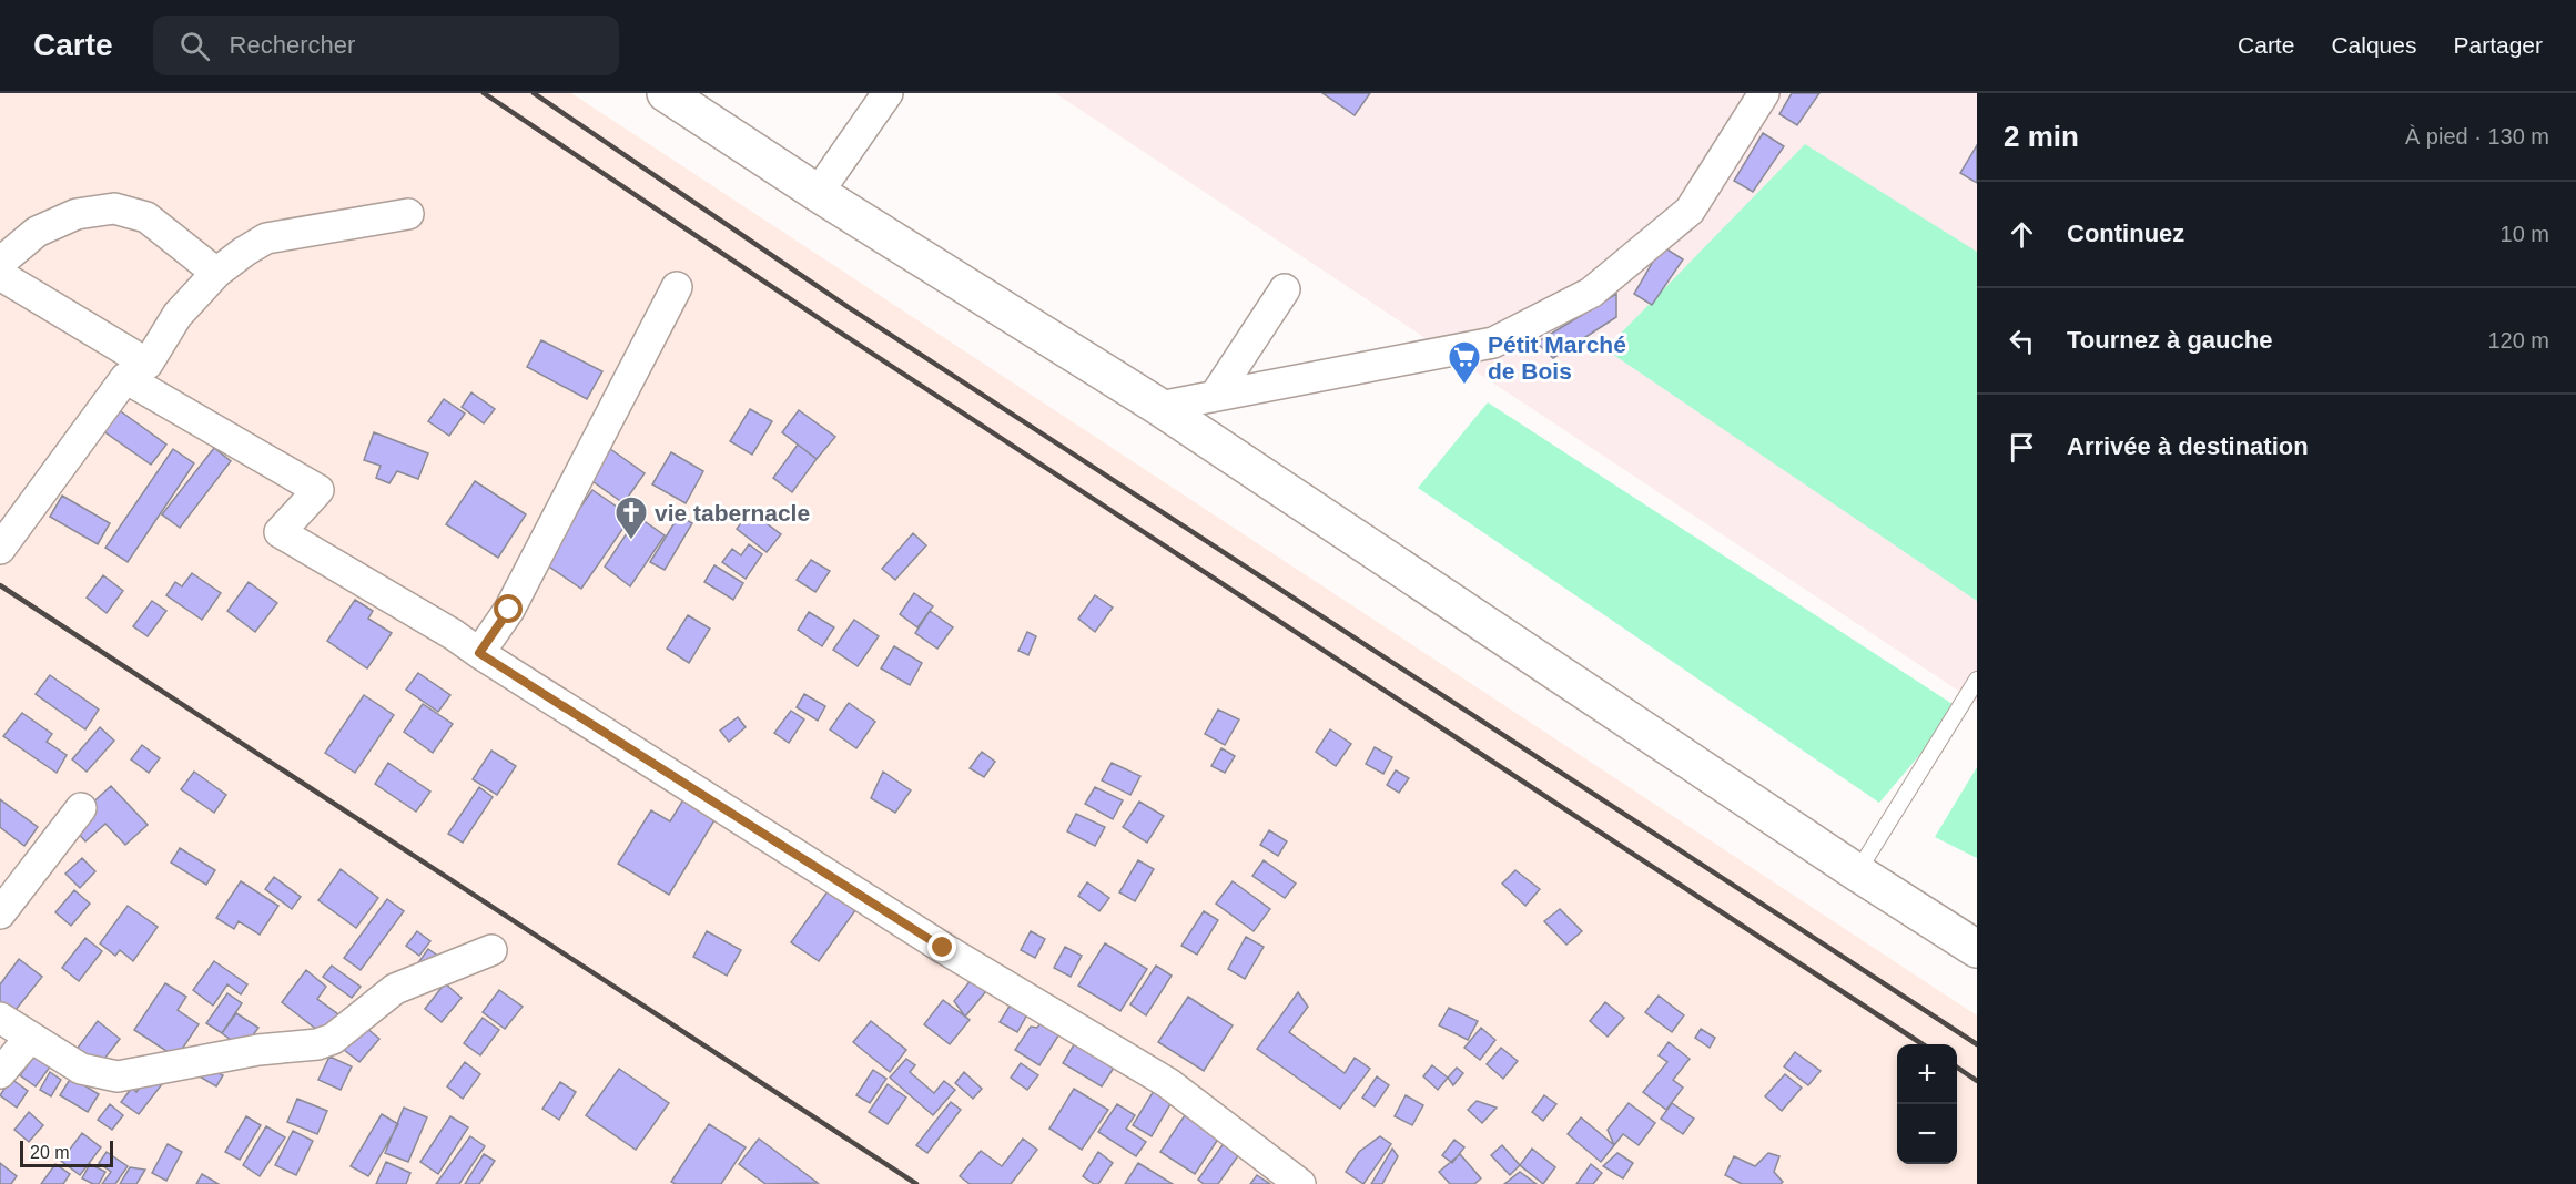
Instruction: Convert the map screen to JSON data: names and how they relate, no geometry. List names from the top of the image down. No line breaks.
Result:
{"places":{"supermarket":["Pétit Marché de Bois"],"church":["vie tabernacle"]},"scale_bar":"20 m","page":{"header":"Carte","search":"Rechercher","nav":["Carte","Calques","Partager"],"heading":["2 min","À pied · 130 m"],"list":[["Continuez","10 m"],["Tournez à gauche","120 m"],"Arrivée à destination"],"map_buttons":["+","−"],"scale":"20 m"}}
